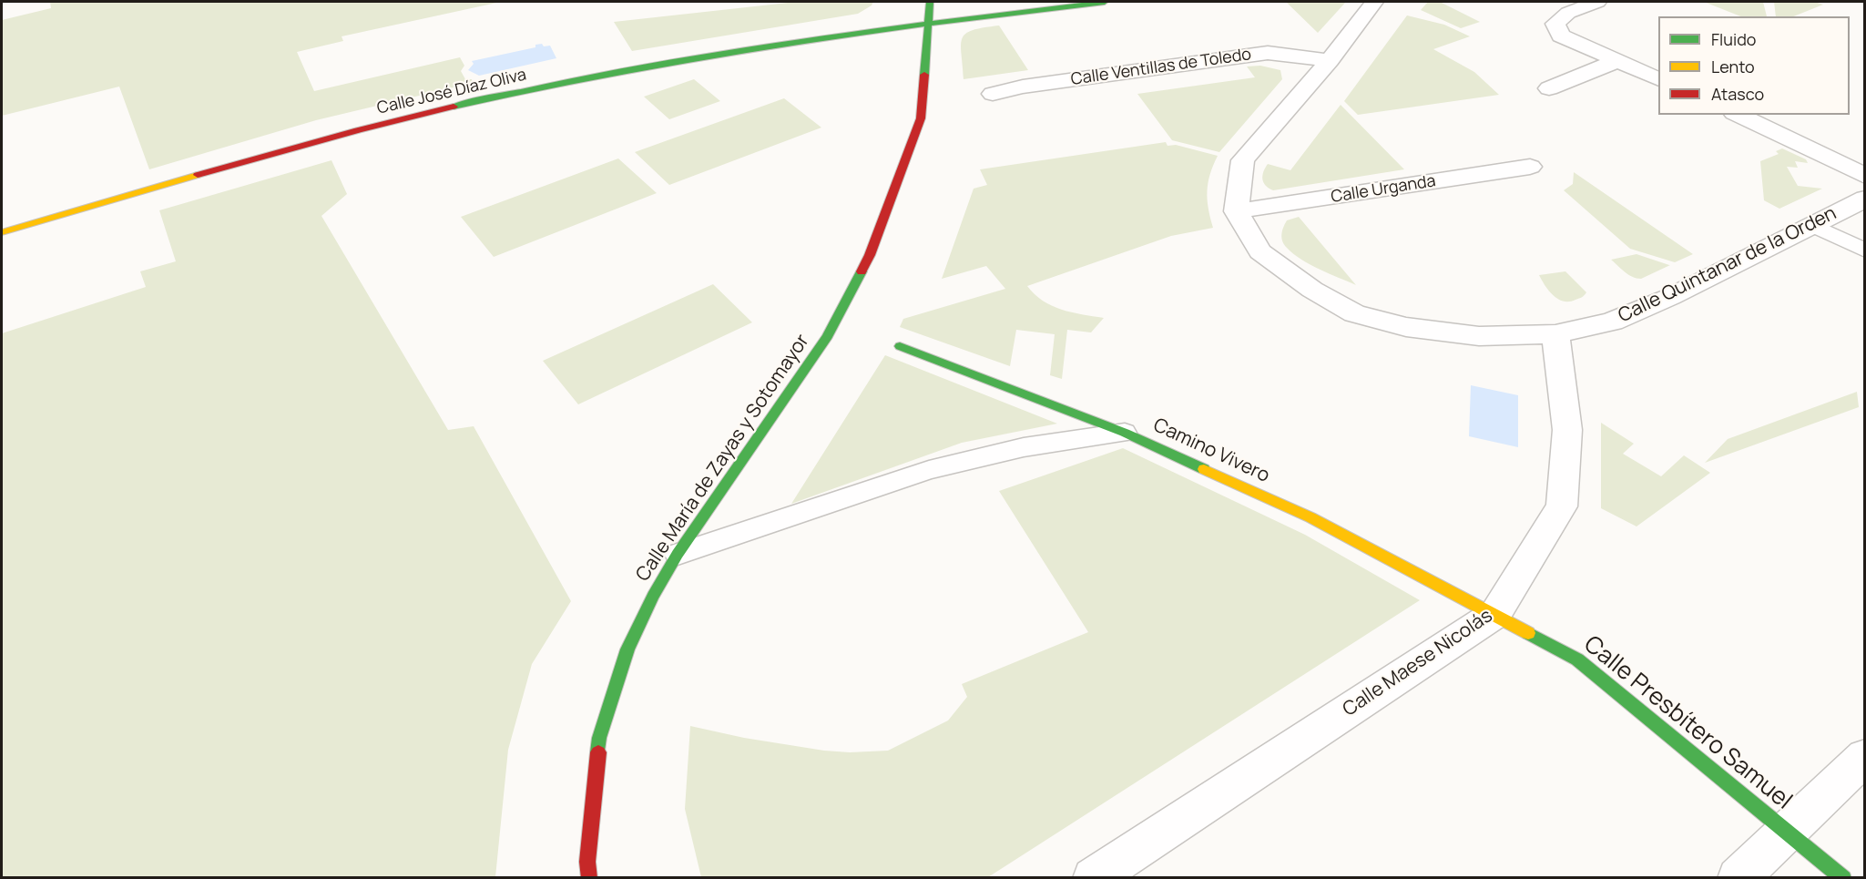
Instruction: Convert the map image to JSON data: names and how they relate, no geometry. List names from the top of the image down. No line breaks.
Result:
{"streets":{"street":["Calle Ventillas de Toledo","Calle José Díaz Oliva","Calle Urganda","Calle Quintanar de la Orden","Camino Vivero","Calle María de Zayas y Sotomayor","Calle Maese Nicolás","Calle Presbítero Samuel"]},"crossings":[["Calle José Díaz Oliva","Calle María de Zayas y Sotomayor"],["Calle Urganda","Calle Quintanar de la Orden"],["Calle Quintanar de la Orden","Calle Maese Nicolás"],["Camino Vivero","Calle Maese Nicolás"],["Camino Vivero","Calle Presbítero Samuel"],["Calle Maese Nicolás","Calle Presbítero Samuel"]],"legend":["Fluido","Lento","Atasco"]}
